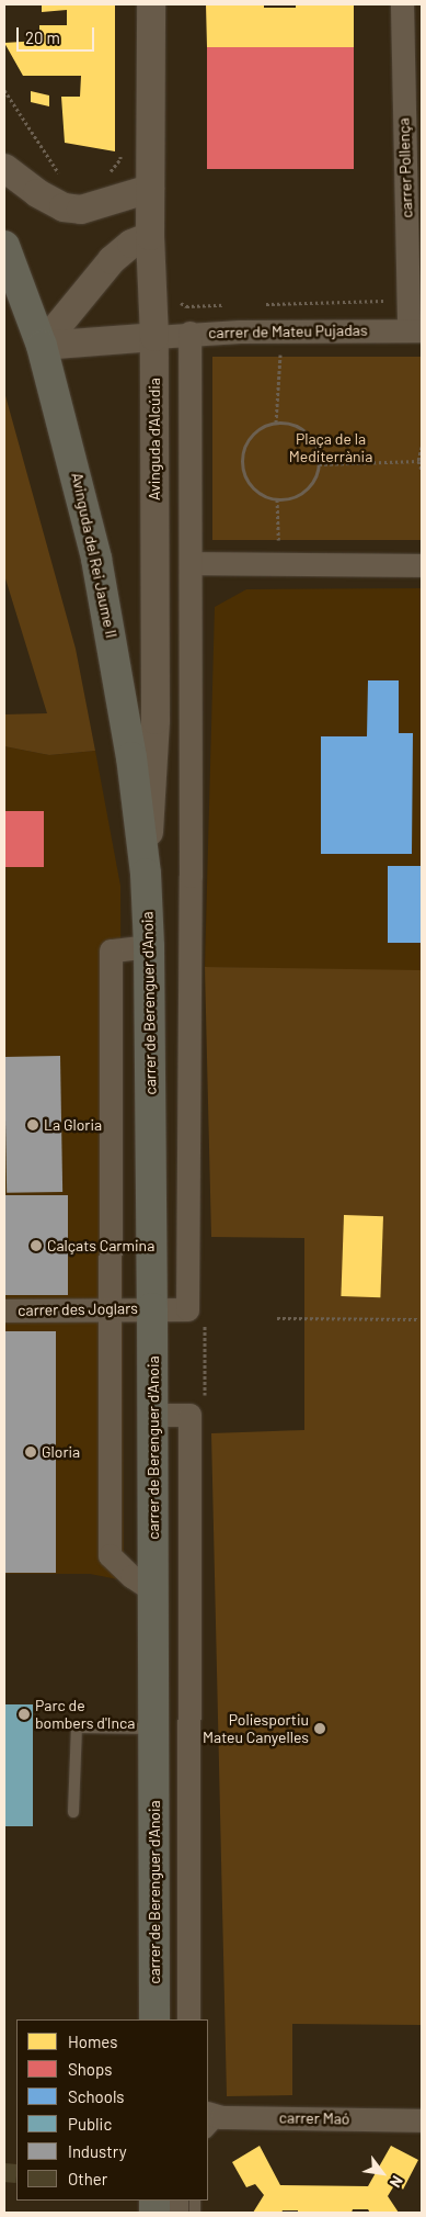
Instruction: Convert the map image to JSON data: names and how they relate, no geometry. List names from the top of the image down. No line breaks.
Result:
{"streets":{"main road":["Avinguda del Rei Jaume II","carrer de Berenguer d'Anoia"],"street":["carrer Pollença","carrer de Mateu Pujadas","Avinguda d'Alcúdia","carrer des Joglars","carrer Maó"]},"crossings":[["carrer Pollença","carrer de Mateu Pujadas"],["carrer de Mateu Pujadas","Avinguda d'Alcúdia"],["Avinguda d'Alcúdia","Avinguda del Rei Jaume II"],["Avinguda d'Alcúdia","carrer de Berenguer d'Anoia"],["Avinguda del Rei Jaume II","carrer de Berenguer d'Anoia"],["carrer de Berenguer d'Anoia","carrer des Joglars"]],"parks":["Plaça de la Mediterrània"],"places":["La Gloria","Calçats Carmina","Gloria","Parc de bombers d'Inca","Poliesportiu Mateu Canyelles"],"legend":["Homes","Shops","Schools","Public","Industry","Other"],"scale_bar":"20 m","north":"bottom right"}
